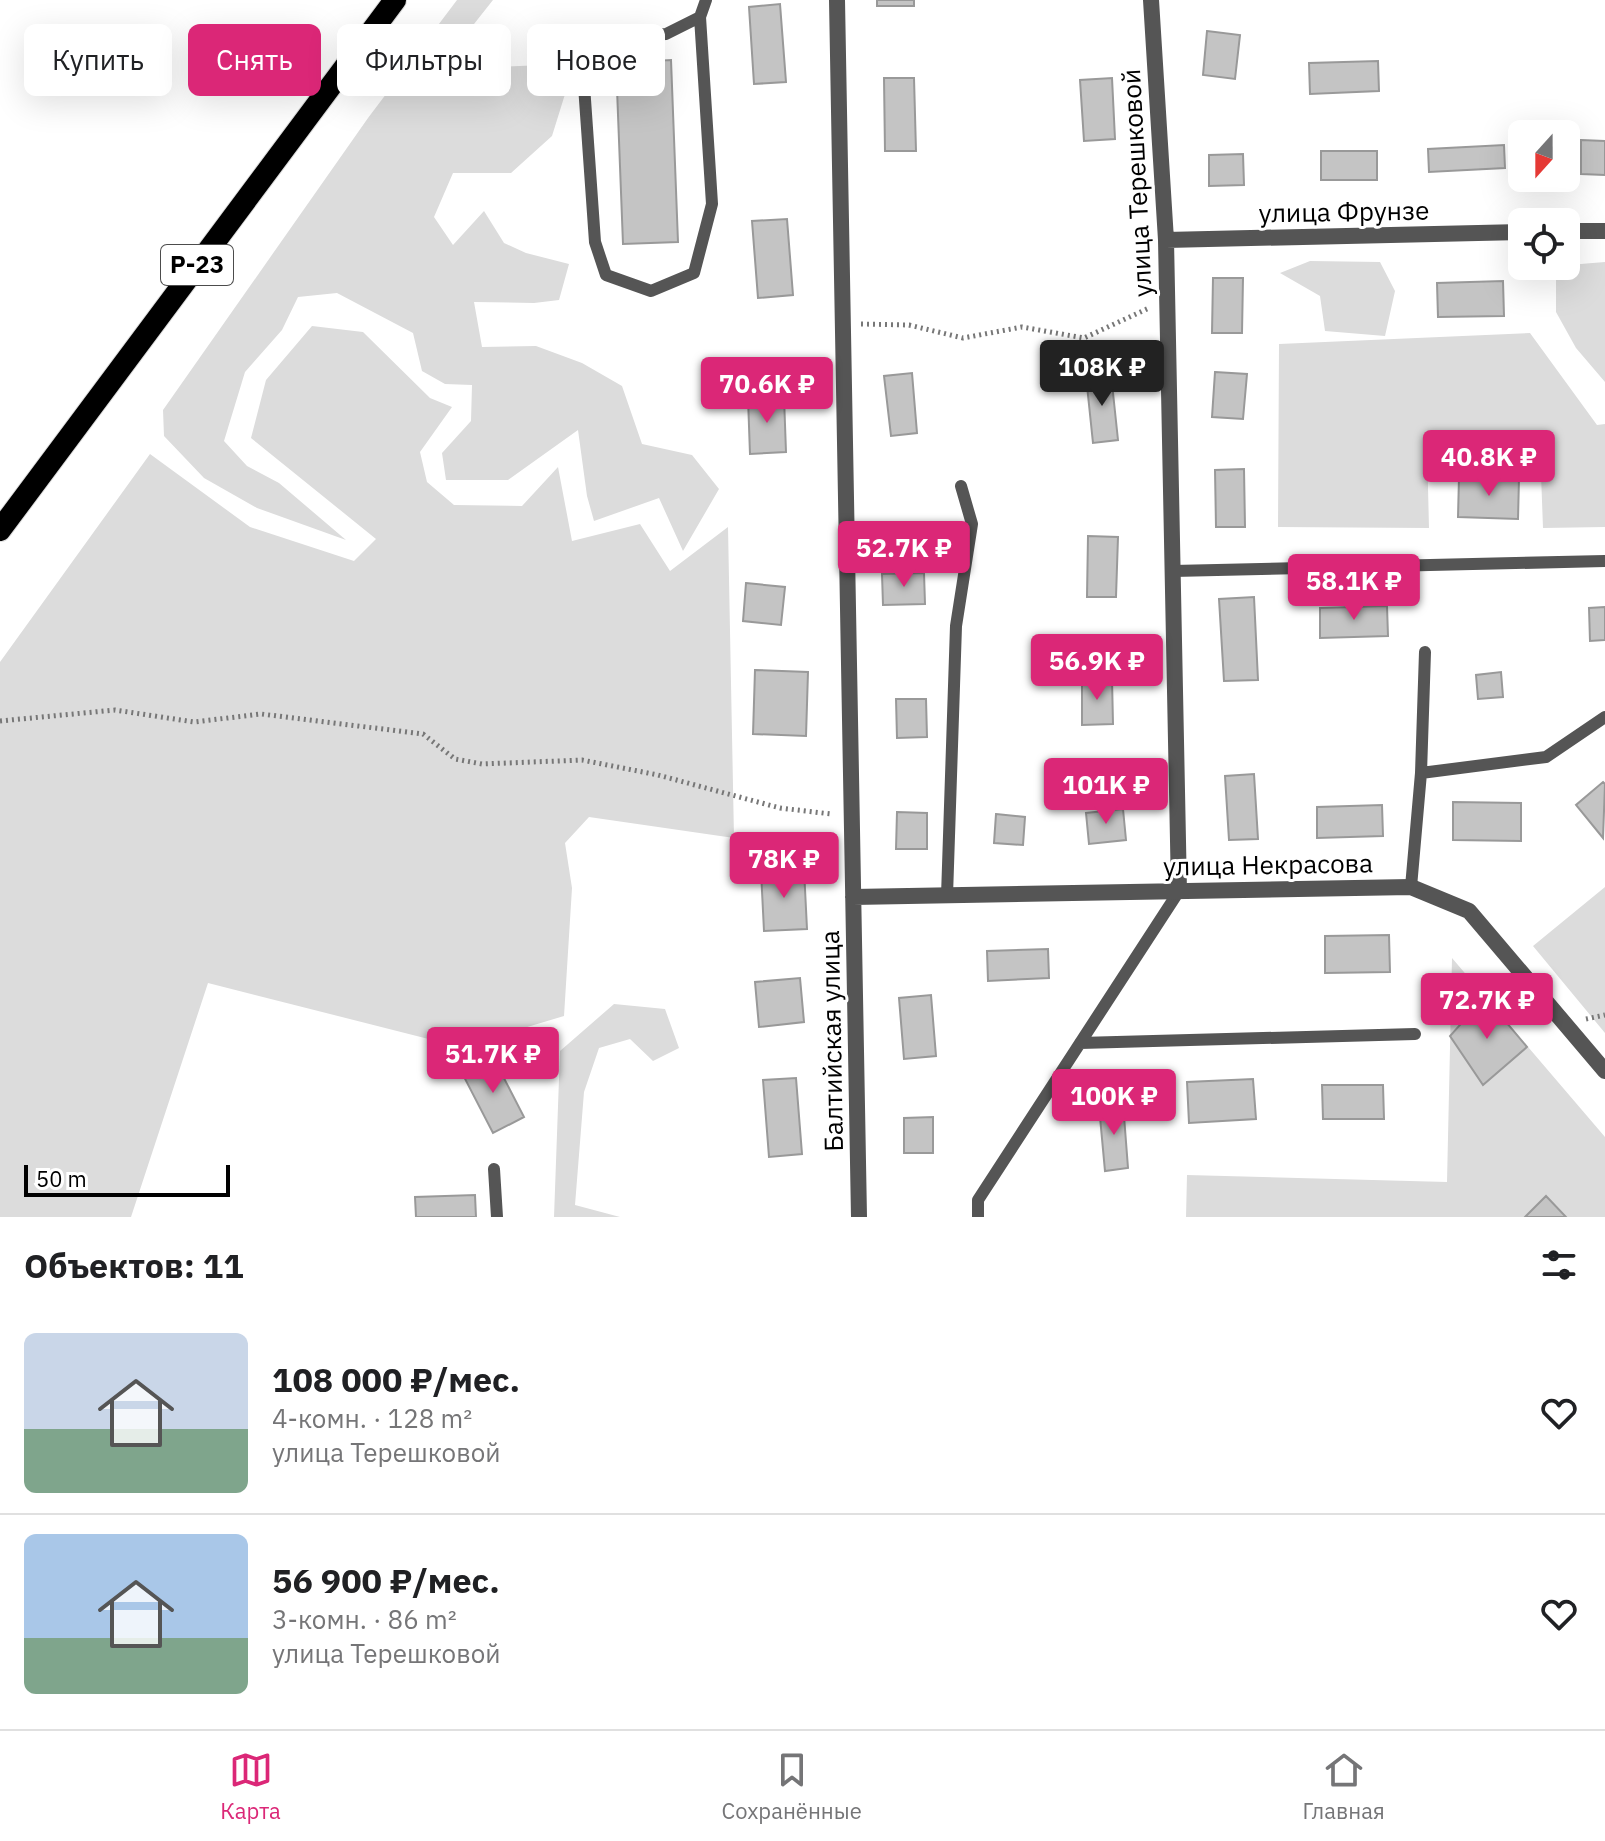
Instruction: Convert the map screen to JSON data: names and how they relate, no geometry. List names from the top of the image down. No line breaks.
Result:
{"streets":{"highway":["Р-23"],"street":["улица Терешковой","улица Фрунзе","улица Некрасова","Балтийская улица"]},"crossings":[["улица Терешковой","улица Фрунзе"],["улица Терешковой","улица Некрасова"],["улица Некрасова","Балтийская улица"]],"scale_bar":"50 m","north":"bottom","page":{"chip":["Купить","Снять","Фильтры","Новое"],"price":["108K ₽","70.6K ₽","40.8K ₽","52.7K ₽","58.1K ₽","56.9K ₽","101K ₽","78K ₽","72.7K ₽","51.7K ₽","100K ₽"],"scale":"50 m","heading":"Объектов: 11","list":[{"name":"108 000 ₽/мес.","note":"4-комн. · 128 m² · улица Терешковой"},{"name":"56 900 ₽/мес.","note":"3-комн. · 86 m² · улица Терешковой"}],"tabs":["Карта","Сохранённые","Главная"]}}
